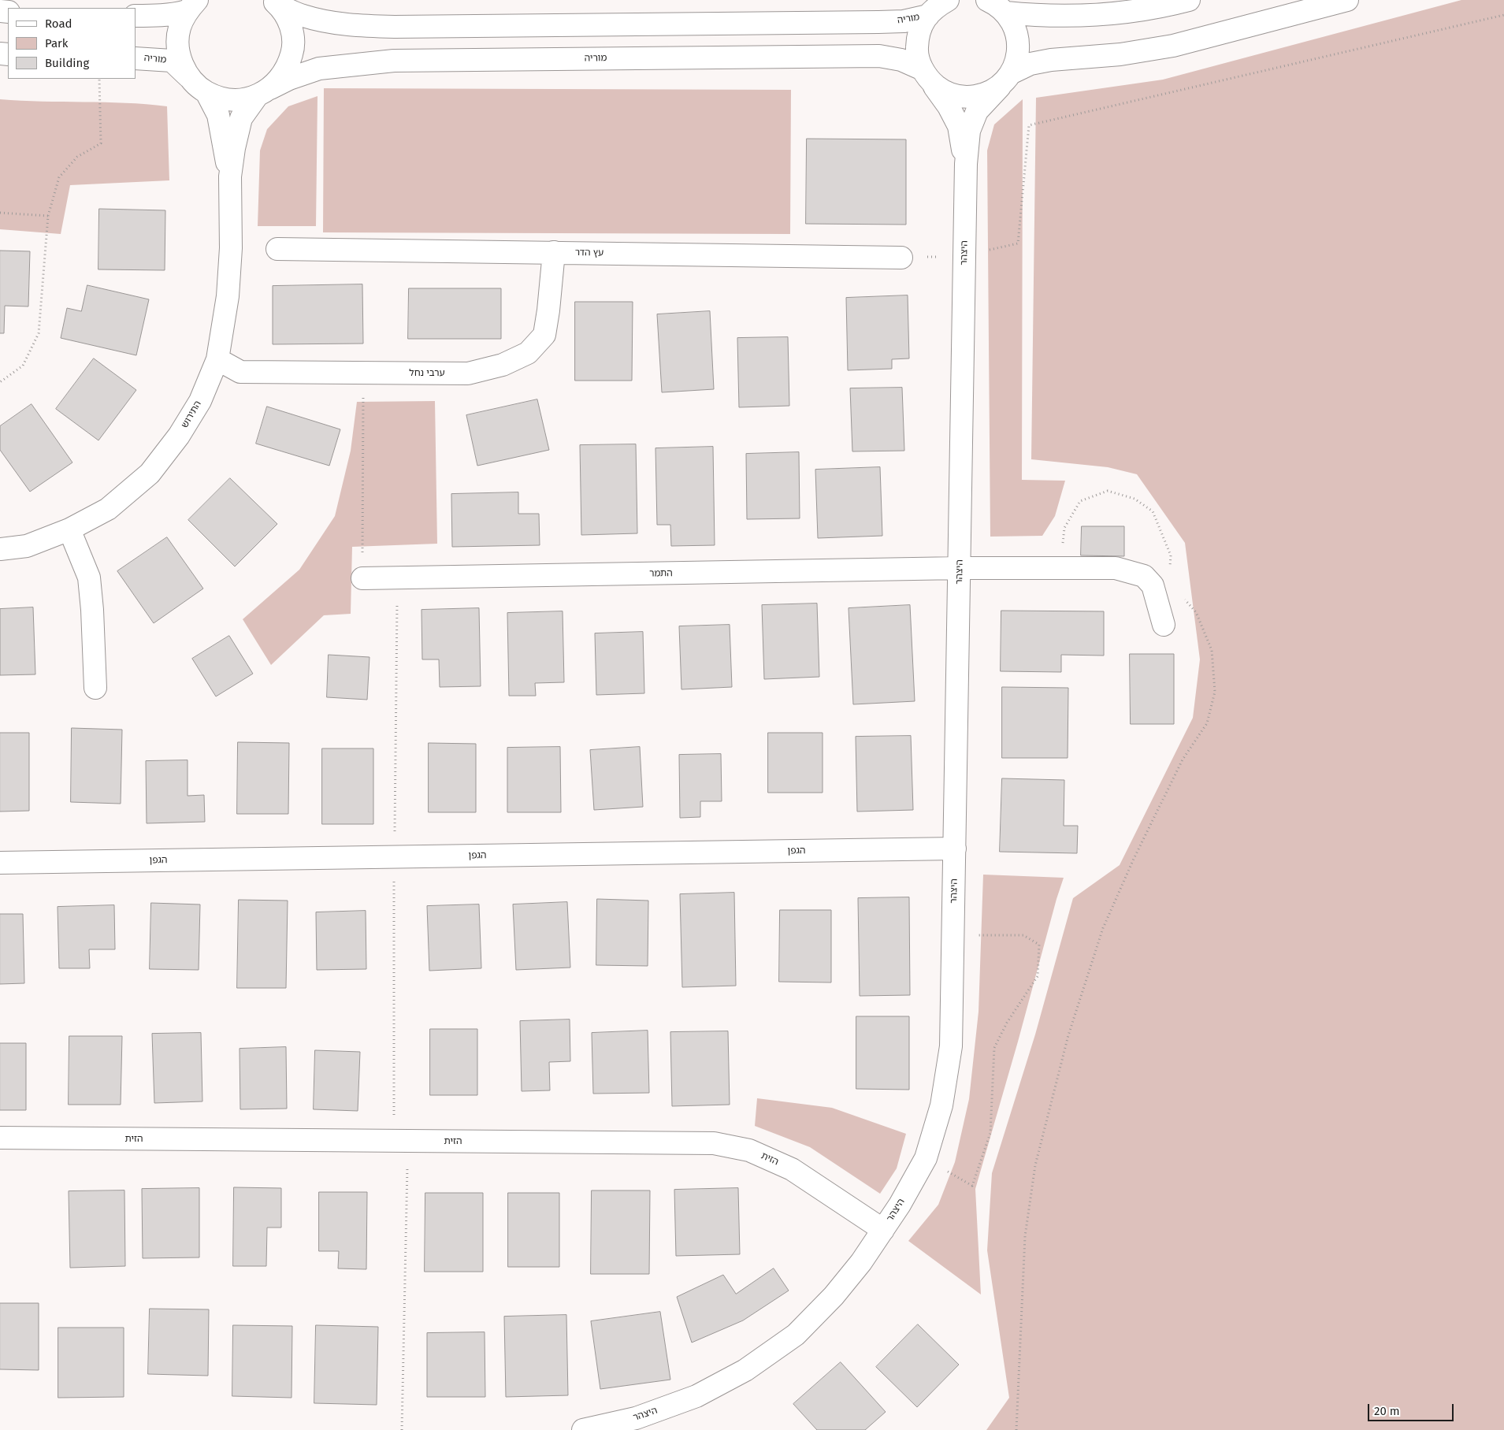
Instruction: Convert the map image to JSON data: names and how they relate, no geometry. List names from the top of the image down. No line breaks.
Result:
{"streets":{"street":["מוריה","עץ הדר","היצהר","ערבי נחל","התירוש","התמר","הגפן","הזית"]},"crossings":[["מוריה","היצהר"],["מוריה","התירוש"],["עץ הדר","ערבי נחל"],["היצהר","התמר"],["היצהר","הגפן"],["היצהר","הזית"],["ערבי נחל","התירוש"]],"legend":["Road","Park","Building"],"scale_bar":"20 m"}
